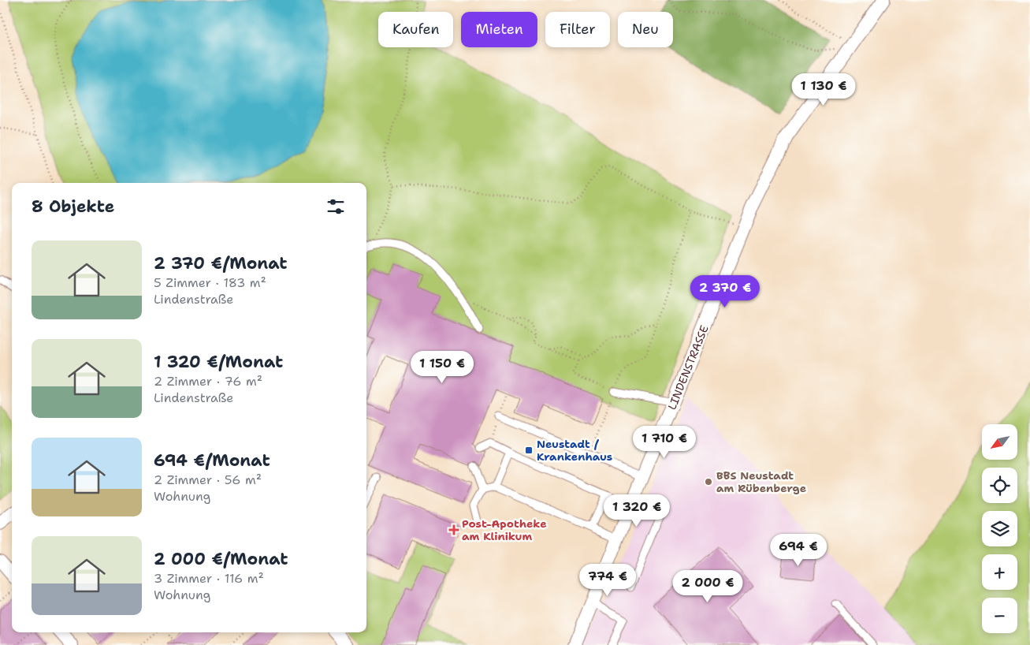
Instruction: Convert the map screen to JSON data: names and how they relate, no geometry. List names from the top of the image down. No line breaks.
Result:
{"streets":{"street":["LINDENSTRASSE"]},"places":{"transit":["Neustadt / Krankenhaus"],"other":["BBS Neustadt am Rübenberge"],"health":["Post-Apotheke am Klinikum"]},"north":"bottom left","page":{"chip":["Kaufen","Mieten","Filter","Neu"],"price":["1 130 €","2 370 €","1 150 €","1 710 €","1 320 €","694 €","774 €","2 000 €"],"heading":"8 Objekte","list":[{"name":"2 370 €/Monat","note":"5 Zimmer · 183 m² · Lindenstraße"},{"name":"1 320 €/Monat","note":"2 Zimmer · 76 m² · Lindenstraße"},{"name":"694 €/Monat","note":"2 Zimmer · 56 m² · Wohnung"},{"name":"2 000 €/Monat","note":"3 Zimmer · 116 m² · Wohnung"}],"map_buttons":["+","−"]}}
